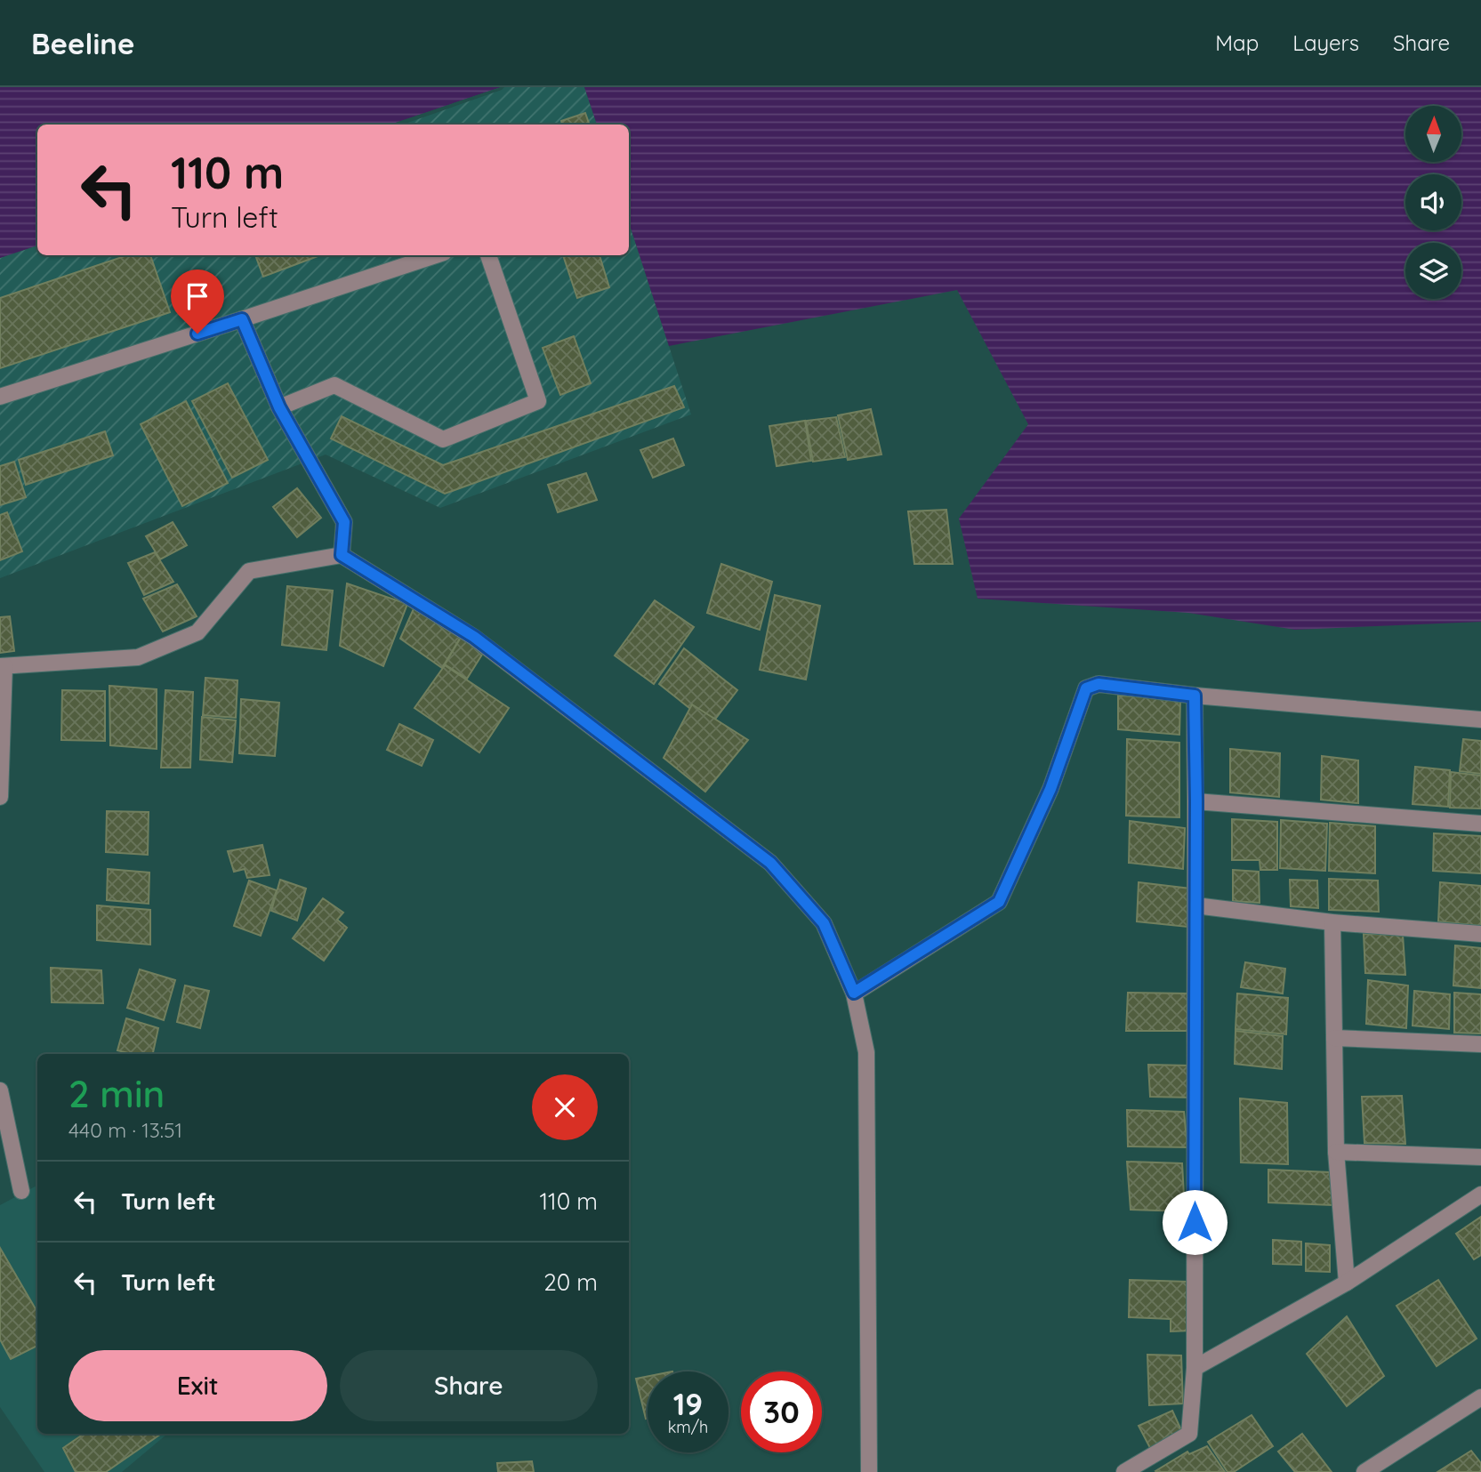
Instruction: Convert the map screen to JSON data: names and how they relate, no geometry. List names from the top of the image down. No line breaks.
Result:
{"north":"top","page":{"header":"Beeline","nav":["Map","Layers","Share"],"turn":["110 m","Turn left"],"heading":["2 min","440 m · 13:51"],"list":[{"name":"Turn left","value":"110 m"},{"name":"Turn left","value":"20 m"}],"buttons":["Exit","Share"],"speed":"19 km/h","limit":"30"}}
